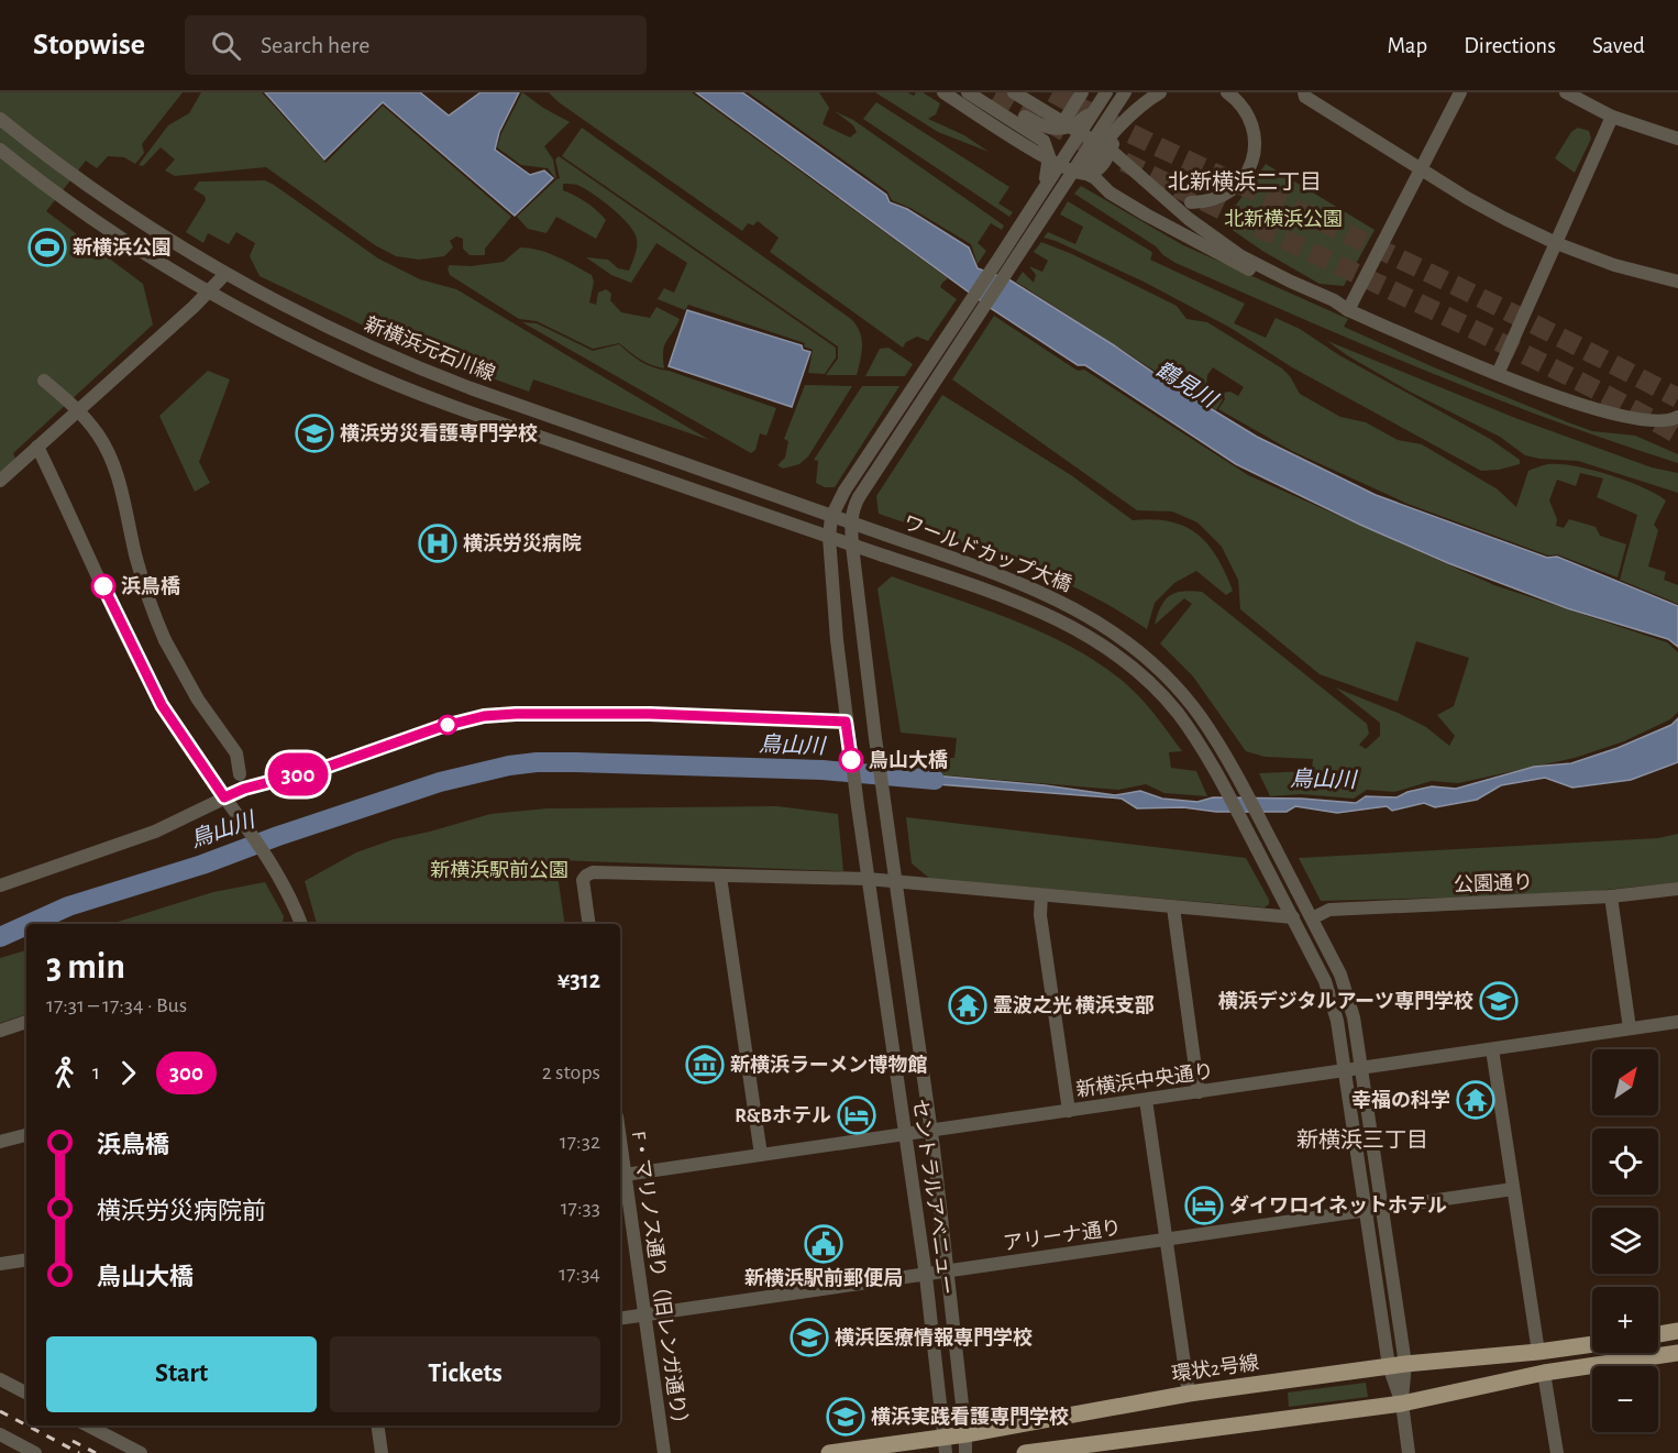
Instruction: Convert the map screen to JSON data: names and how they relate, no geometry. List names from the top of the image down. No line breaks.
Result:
{"streets":{"main road":["環状2号線"],"street":["新横浜元石川線","ワールドカップ大橋","公園通り","新横浜中央通り","セントラルアベニュー","アリーナ通り","F・マリノス通り（旧レンガ通り）"]},"crossings":[["新横浜元石川線","ワールドカップ大橋"],["新横浜元石川線","セントラルアベニュー"],["ワールドカップ大橋","公園通り"],["ワールドカップ大橋","新横浜中央通り"],["ワールドカップ大橋","セントラルアベニュー"],["ワールドカップ大橋","アリーナ通り"],["ワールドカップ大橋","環状2号線"],["新横浜中央通り","セントラルアベニュー"],["新横浜中央通り","F・マリノス通り（旧レンガ通り）"],["セントラルアベニュー","アリーナ通り"],["セントラルアベニュー","環状2号線"],["アリーナ通り","F・マリノス通り（旧レンガ通り）"]],"districts":["北新横浜二丁目","新横浜三丁目"],"water":["鶴見川","鳥山川"],"parks":["北新横浜公園","新横浜駅前公園"],"places":{"sports":["新横浜公園"],"school or university":["横浜労災看護専門学校","横浜デジタルアーツ専門学校","横浜医療情報専門学校","横浜実践看護専門学校"],"hospital":["横浜労災病院"],"other":["浜鳥橋","鳥山大橋"],"temple":["霊波之光 横浜支部","幸福の科学"],"museum":["新横浜ラーメン博物館"],"hotel":["R&Bホテル","ダイワロイネットホテル"],"public building":["新横浜駅前郵便局"]},"lines":["bus line 300"],"north":"top right","page":{"header":"Stopwise","search":"Search here","nav":["Map","Directions","Saved"],"on_map":"300","heading":["3 min","17:31 – 17:34 · Bus","¥312"],"legs":["1","300","2 stops"],"map_buttons":["+","−"],"list":[{"name":"浜鳥橋","value":"17:32"},{"name":"横浜労災病院前","value":"17:33"},{"name":"鳥山大橋","value":"17:34"}],"buttons":["Start","Tickets"]}}
